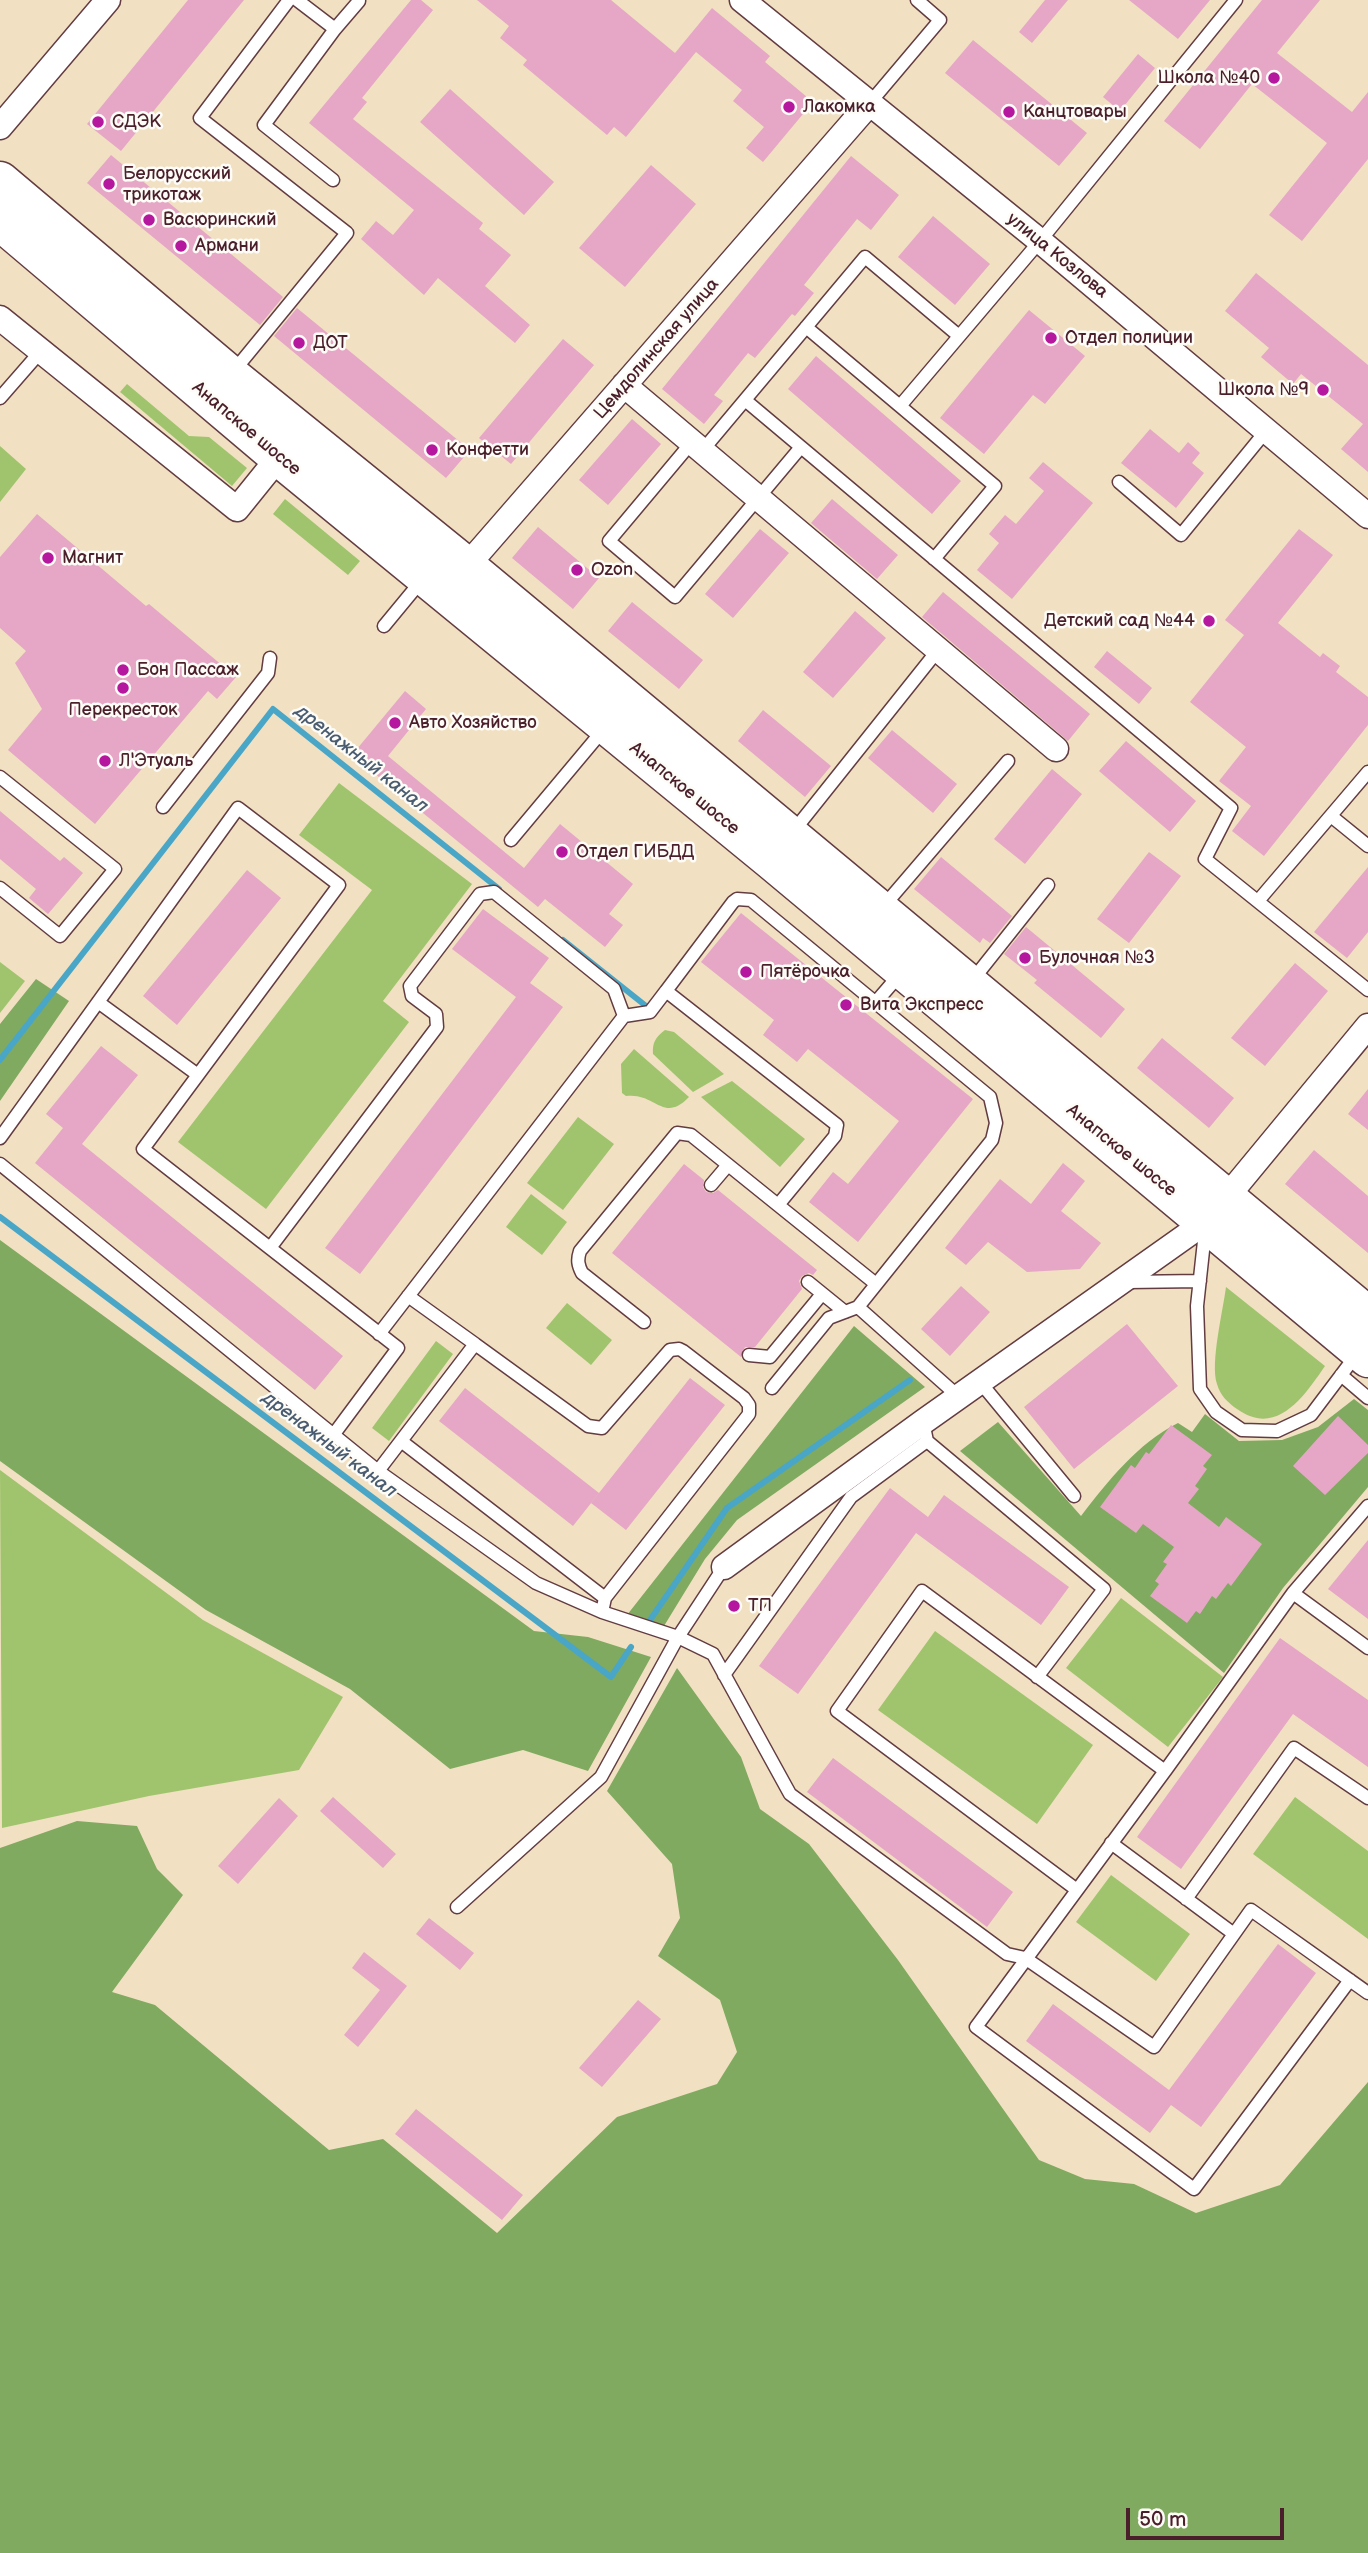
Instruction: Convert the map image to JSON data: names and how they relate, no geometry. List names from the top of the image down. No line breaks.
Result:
{"streets":{"highway":["Анапское шоссе"],"street":["улица Козлова","Цемдолинская улица"]},"crossings":[["улица Козлова","Цемдолинская улица"],["Цемдолинская улица","Анапское шоссе"]],"water":["дренажный канал"],"places":["Школа №40","Лакомка","Канцтовары","СДЭК","Белорусский трикотаж","Васюринский","Армани","Отдел полиции","ДОТ","Школа №9","Конфетти","Магнит","Ozon","Детский сад №44","Бон Пассаж","Перекресток","Авто Хозяйство","Л'Этуаль","Отдел ГИБДД","Булочная №3","Пятёрочка","Вита Экспресс","ТП"],"scale_bar":"50 m"}
